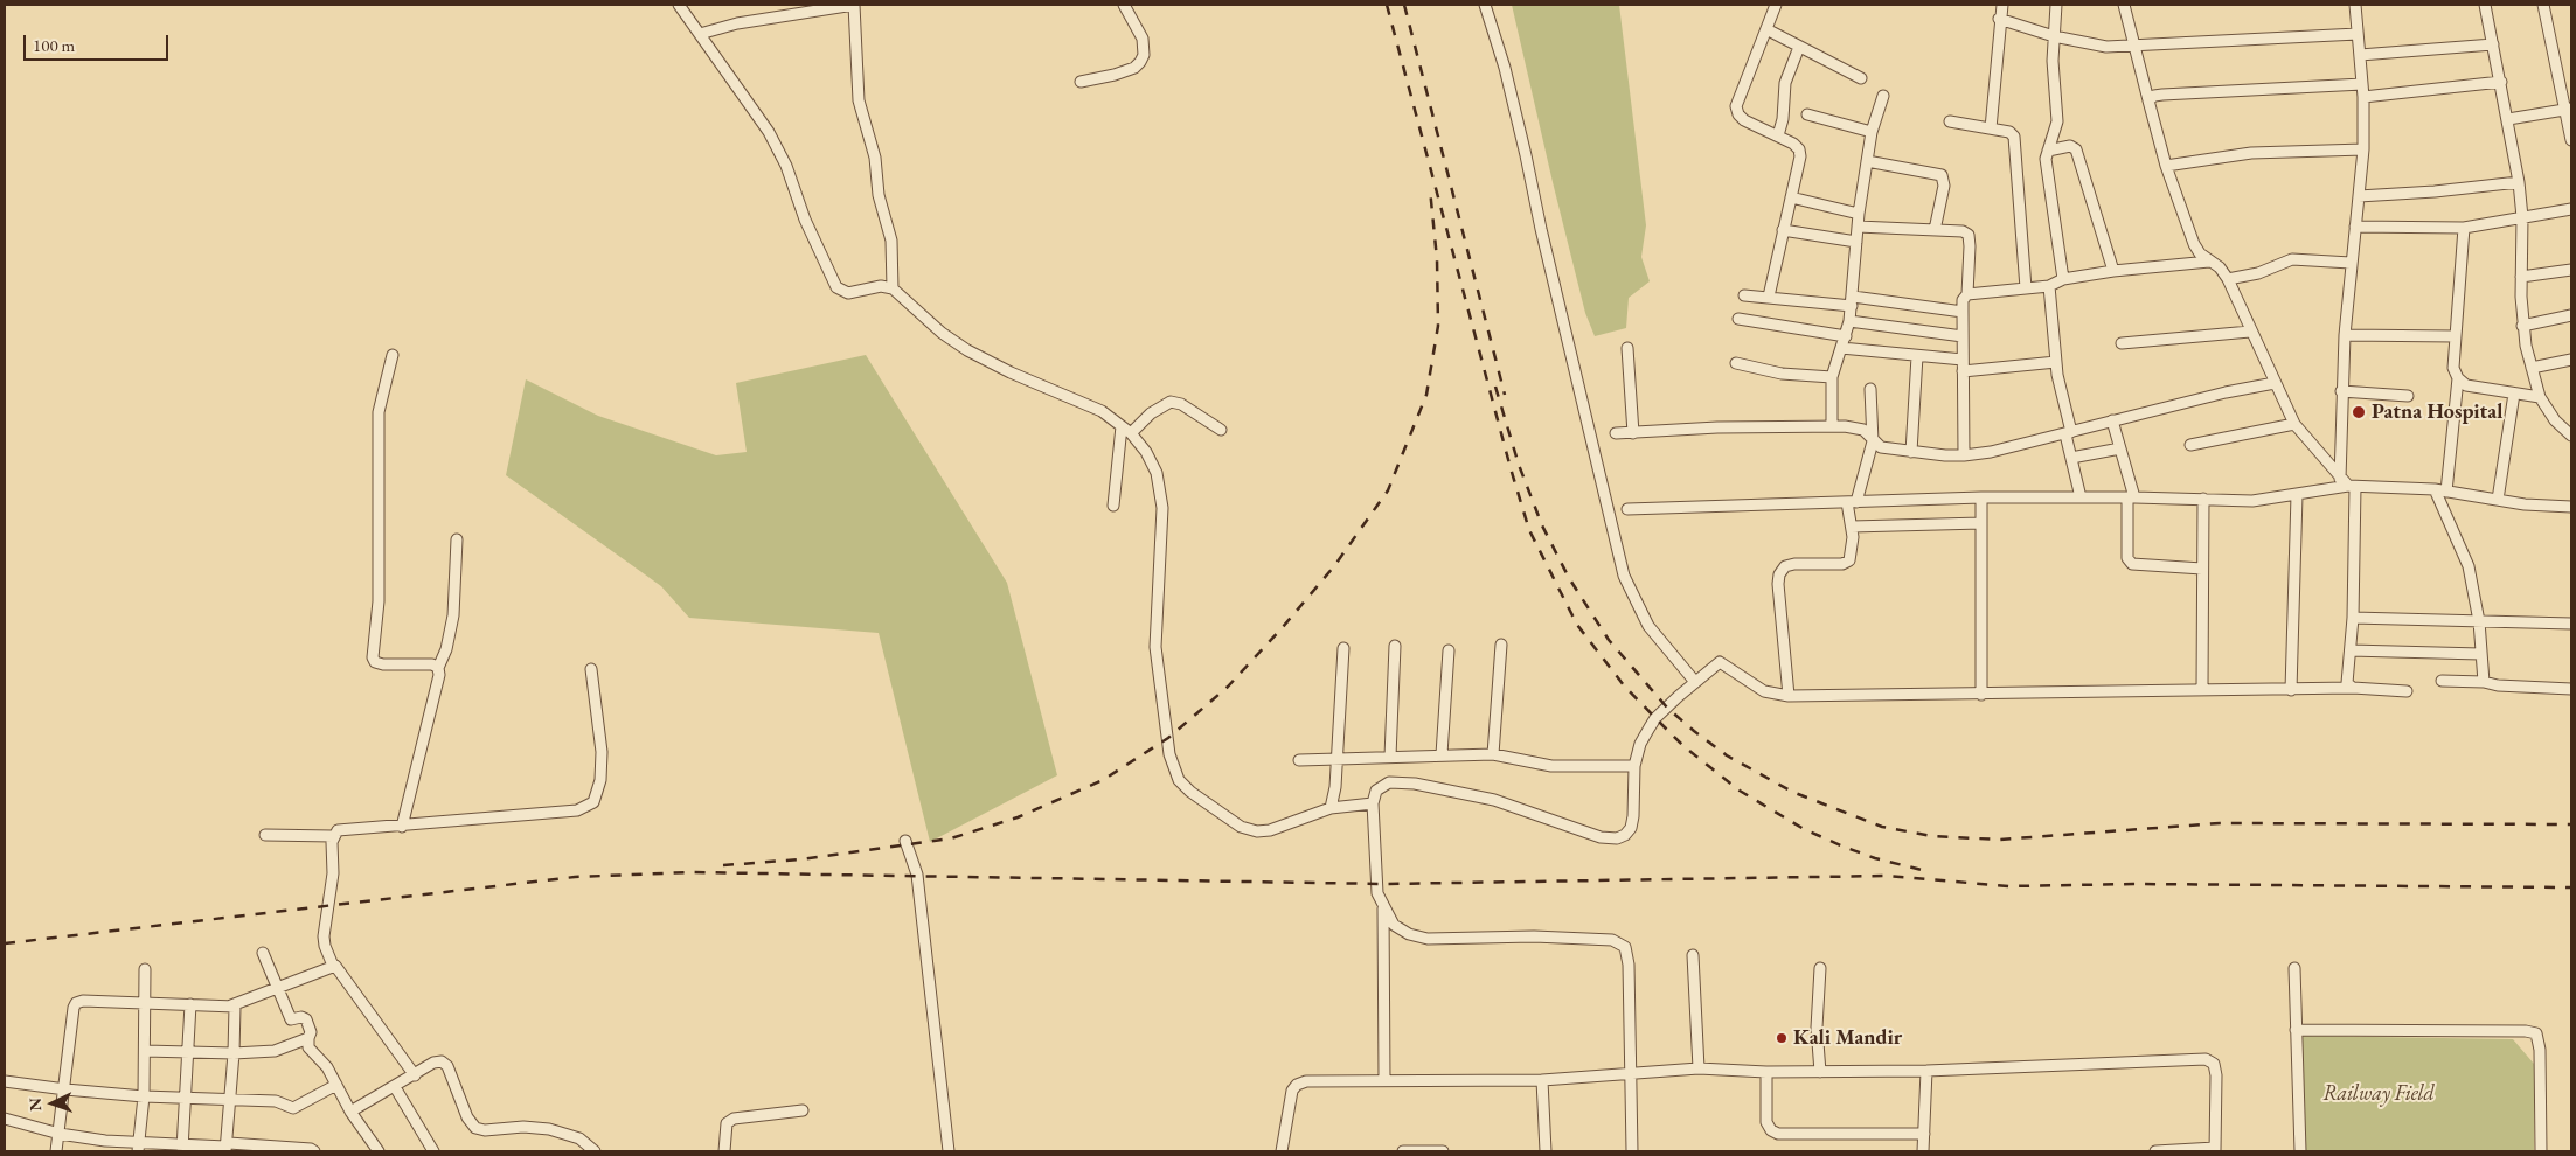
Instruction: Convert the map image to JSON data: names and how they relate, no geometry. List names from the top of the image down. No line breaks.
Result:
{"parks":["Railway Field"],"places":["Patna Hospital","Kali Mandir"],"scale_bar":"100 m","north":"left"}
